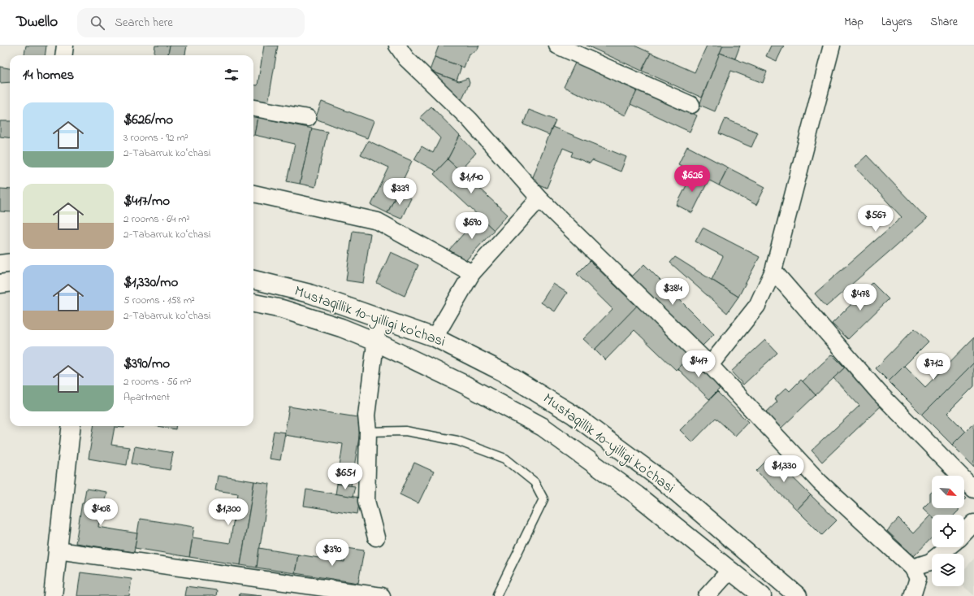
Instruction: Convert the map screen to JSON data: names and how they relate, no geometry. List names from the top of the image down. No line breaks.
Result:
{"streets":{"main road":["Mustaqillik 10-yilligi ko'chasi"]},"north":"bottom right","page":{"header":"Dwello","search":"Search here","nav":["Map","Layers","Share"],"heading":"14 homes","list":[{"name":"$626/mo","note":"3 rooms · 92 m² · 2-Tabarruk koʻchasi"},{"name":"$417/mo","note":"2 rooms · 64 m² · 2-Tabarruk koʻchasi"},{"name":"$1,330/mo","note":"5 rooms · 158 m² · 2-Tabarruk koʻchasi"},{"name":"$390/mo","note":"2 rooms · 56 m² · Apartment"}],"price":["$626","$1,140","$339","$567","$690","$384","$478","$417","$712","$1,330","$651","$408","$1,300","$390"]}}
